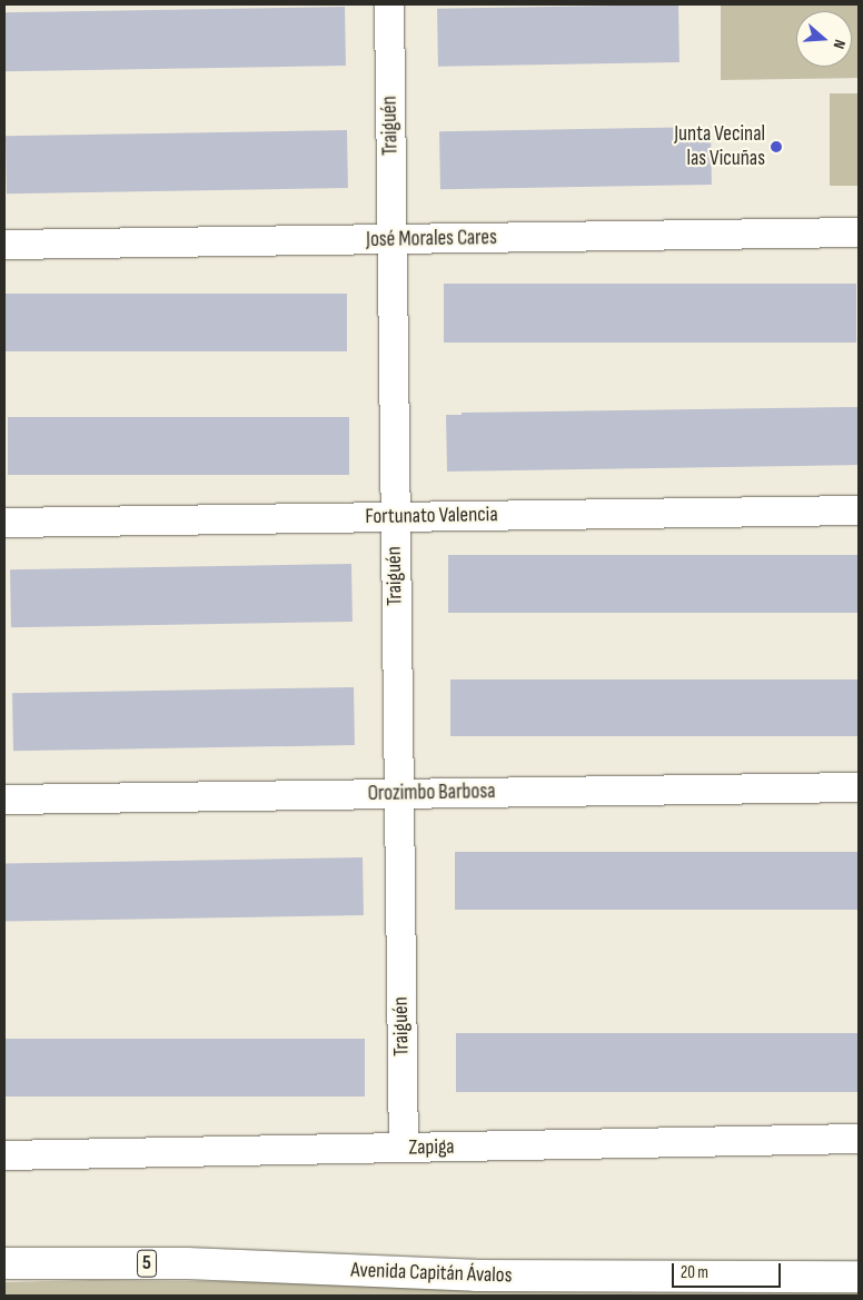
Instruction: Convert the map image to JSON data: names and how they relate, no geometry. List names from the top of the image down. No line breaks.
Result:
{"streets":{"highway":["5","Avenida Capitán Ávalos"],"street":["Traiguén","José Morales Cares","Fortunato Valencia","Orozimbo Barbosa","Zapiga"]},"crossings":[["Traiguén","José Morales Cares"],["Traiguén","Fortunato Valencia"],["Traiguén","Orozimbo Barbosa"],["Traiguén","Zapiga"]],"places":["Junta Vecinal las Vicuñas"],"scale_bar":"20 m","north":"right"}
